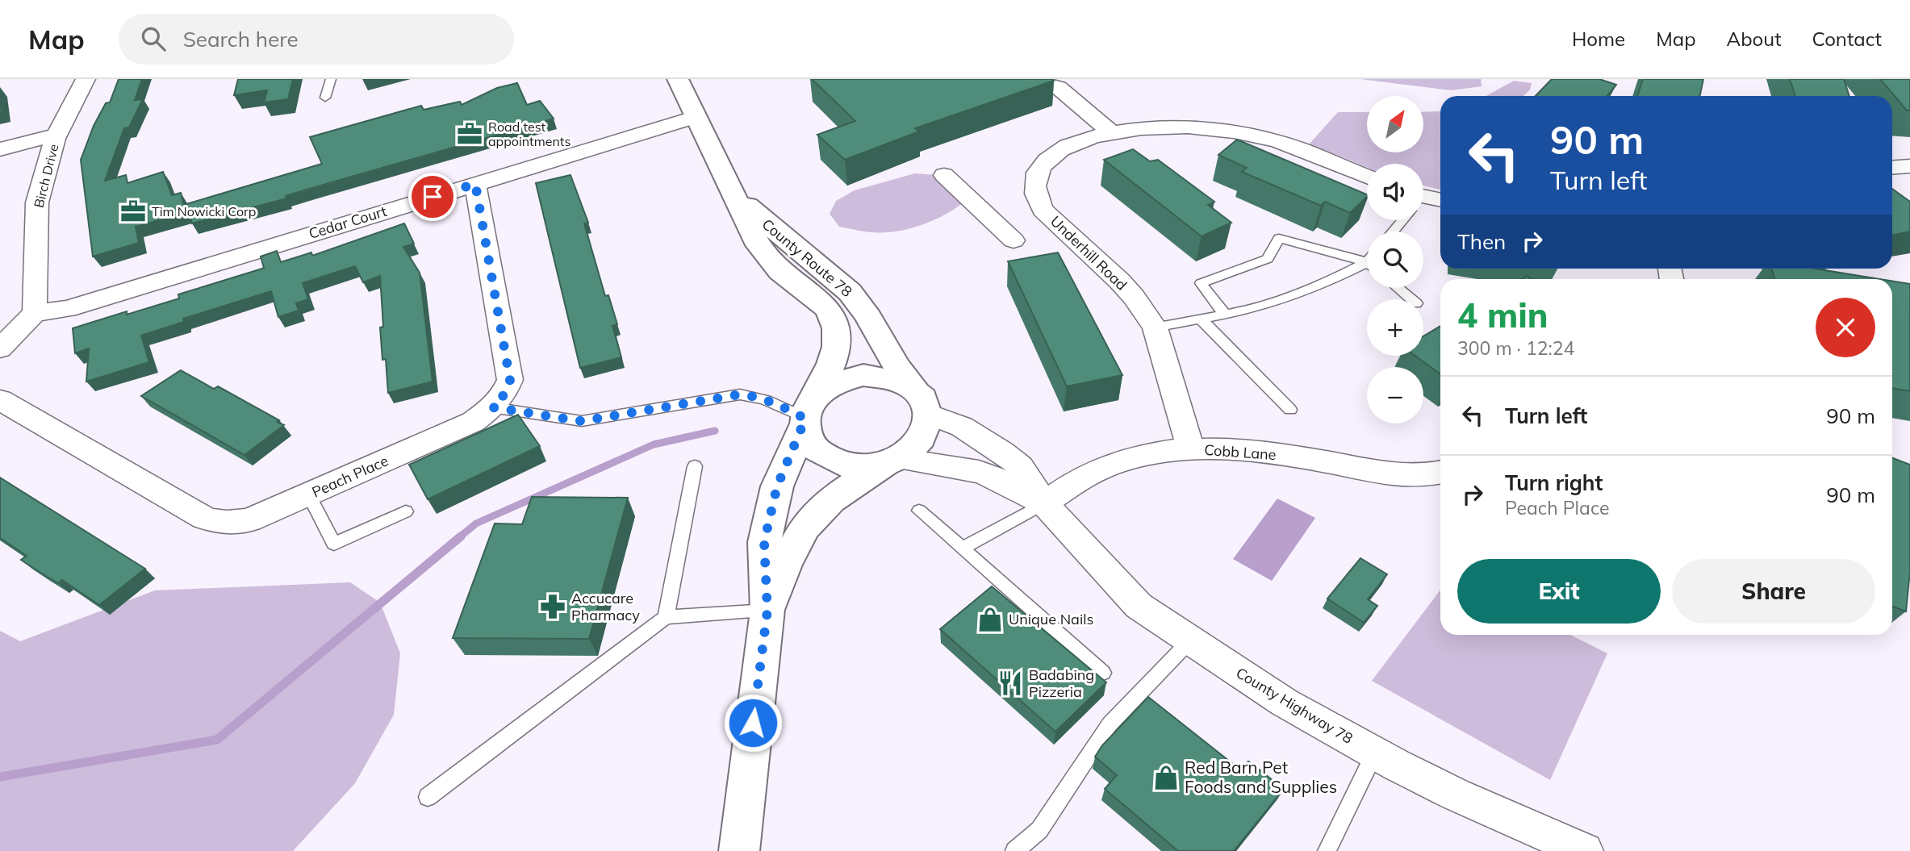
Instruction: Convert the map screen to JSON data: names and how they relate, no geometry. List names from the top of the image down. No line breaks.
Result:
{"streets":{"street":["Birch Drive","Cedar Court","Underhill Road","County Route 78","Cobb Lane","Peach Place","County Highway 78"]},"crossings":[["Birch Drive","Cedar Court"],["Cedar Court","County Route 78"],["Cedar Court","Peach Place"],["Underhill Road","Cobb Lane"],["County Route 78","County Highway 78"],["Cobb Lane","County Highway 78"]],"places":{"office":["Road test appointments","Tim Nowicki Corp"],"pharmacy":["Accucare Pharmacy"],"shop":["Unique Nails","Red Barn Pet Foods and Supplies"],"restaurant":["Badabing Pizzeria"]},"north":"top right","page":{"header":"Map","search":"Search here","nav":["Home","Map","About","Contact"],"map_buttons":["+","−"],"turn":["90 m","Turn left"],"then":"Then","heading":["4 min","300 m · 12:24"],"list":[{"name":"Turn left","value":"90 m"},{"name":"Turn right","note":"Peach Place","value":"90 m"}],"buttons":["Exit","Share"]}}
